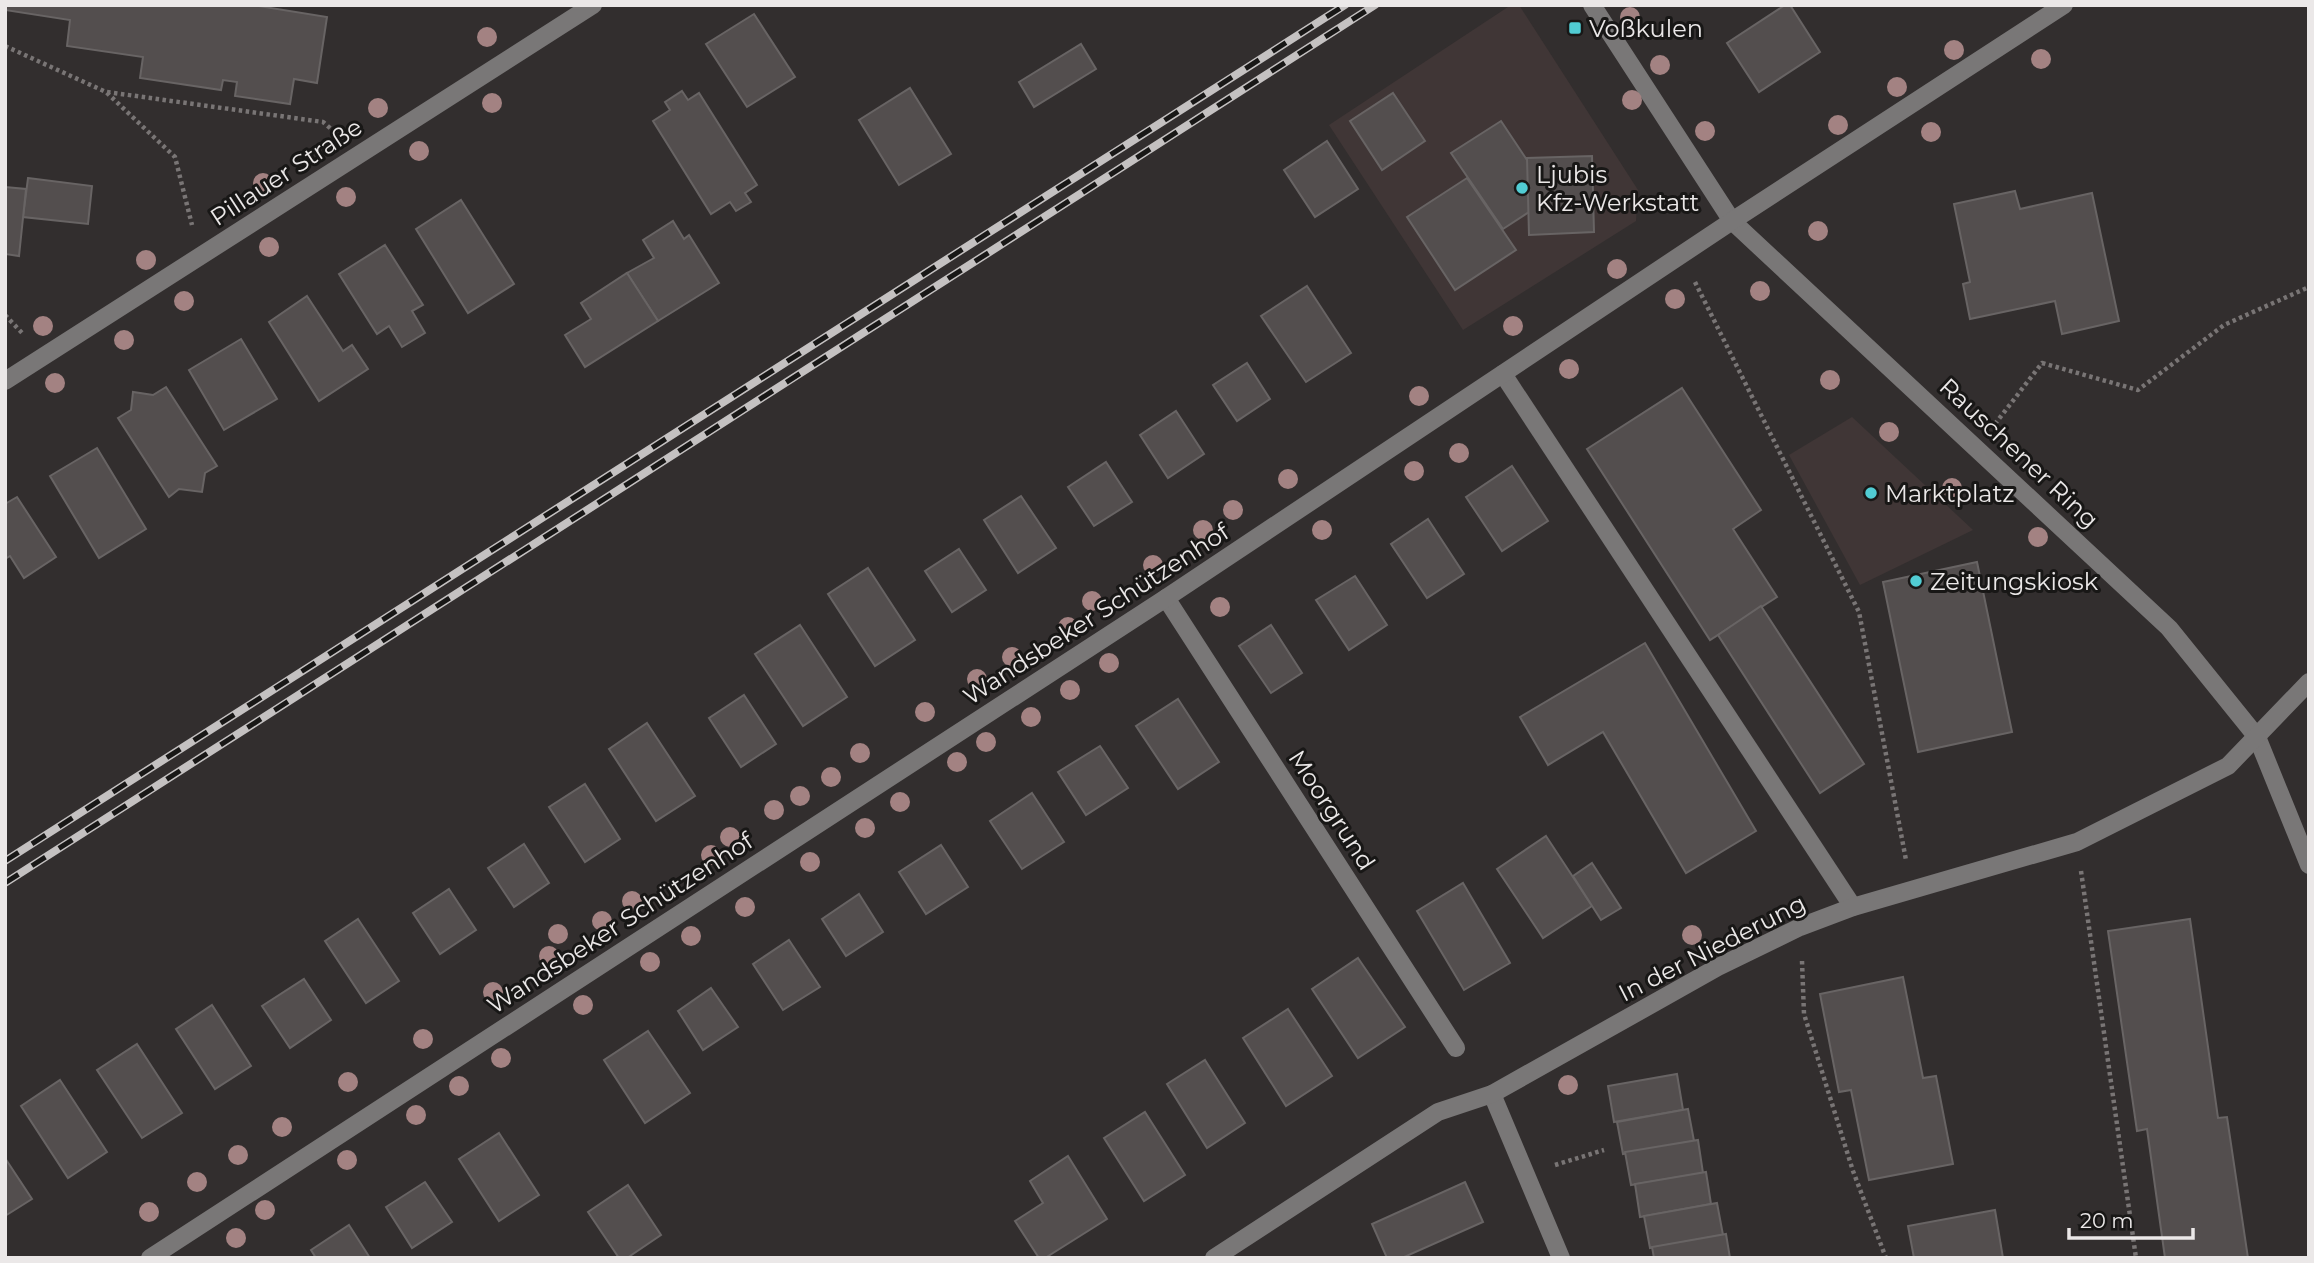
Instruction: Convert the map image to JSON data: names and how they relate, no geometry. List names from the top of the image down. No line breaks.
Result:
{"streets":{"street":["Pillauer Straße","Rauschener Ring","Wandsbeker Schützenhof","Moorgrund","In der Niederung"]},"crossings":[["Rauschener Ring","Wandsbeker Schützenhof"],["Rauschener Ring","In der Niederung"],["Wandsbeker Schützenhof","Moorgrund"]],"places":{"transit":["Voßkulen"],"other":["Ljubis Kfz-Werkstatt","Marktplatz","Zeitungskiosk"]},"scale_bar":"20 m"}
